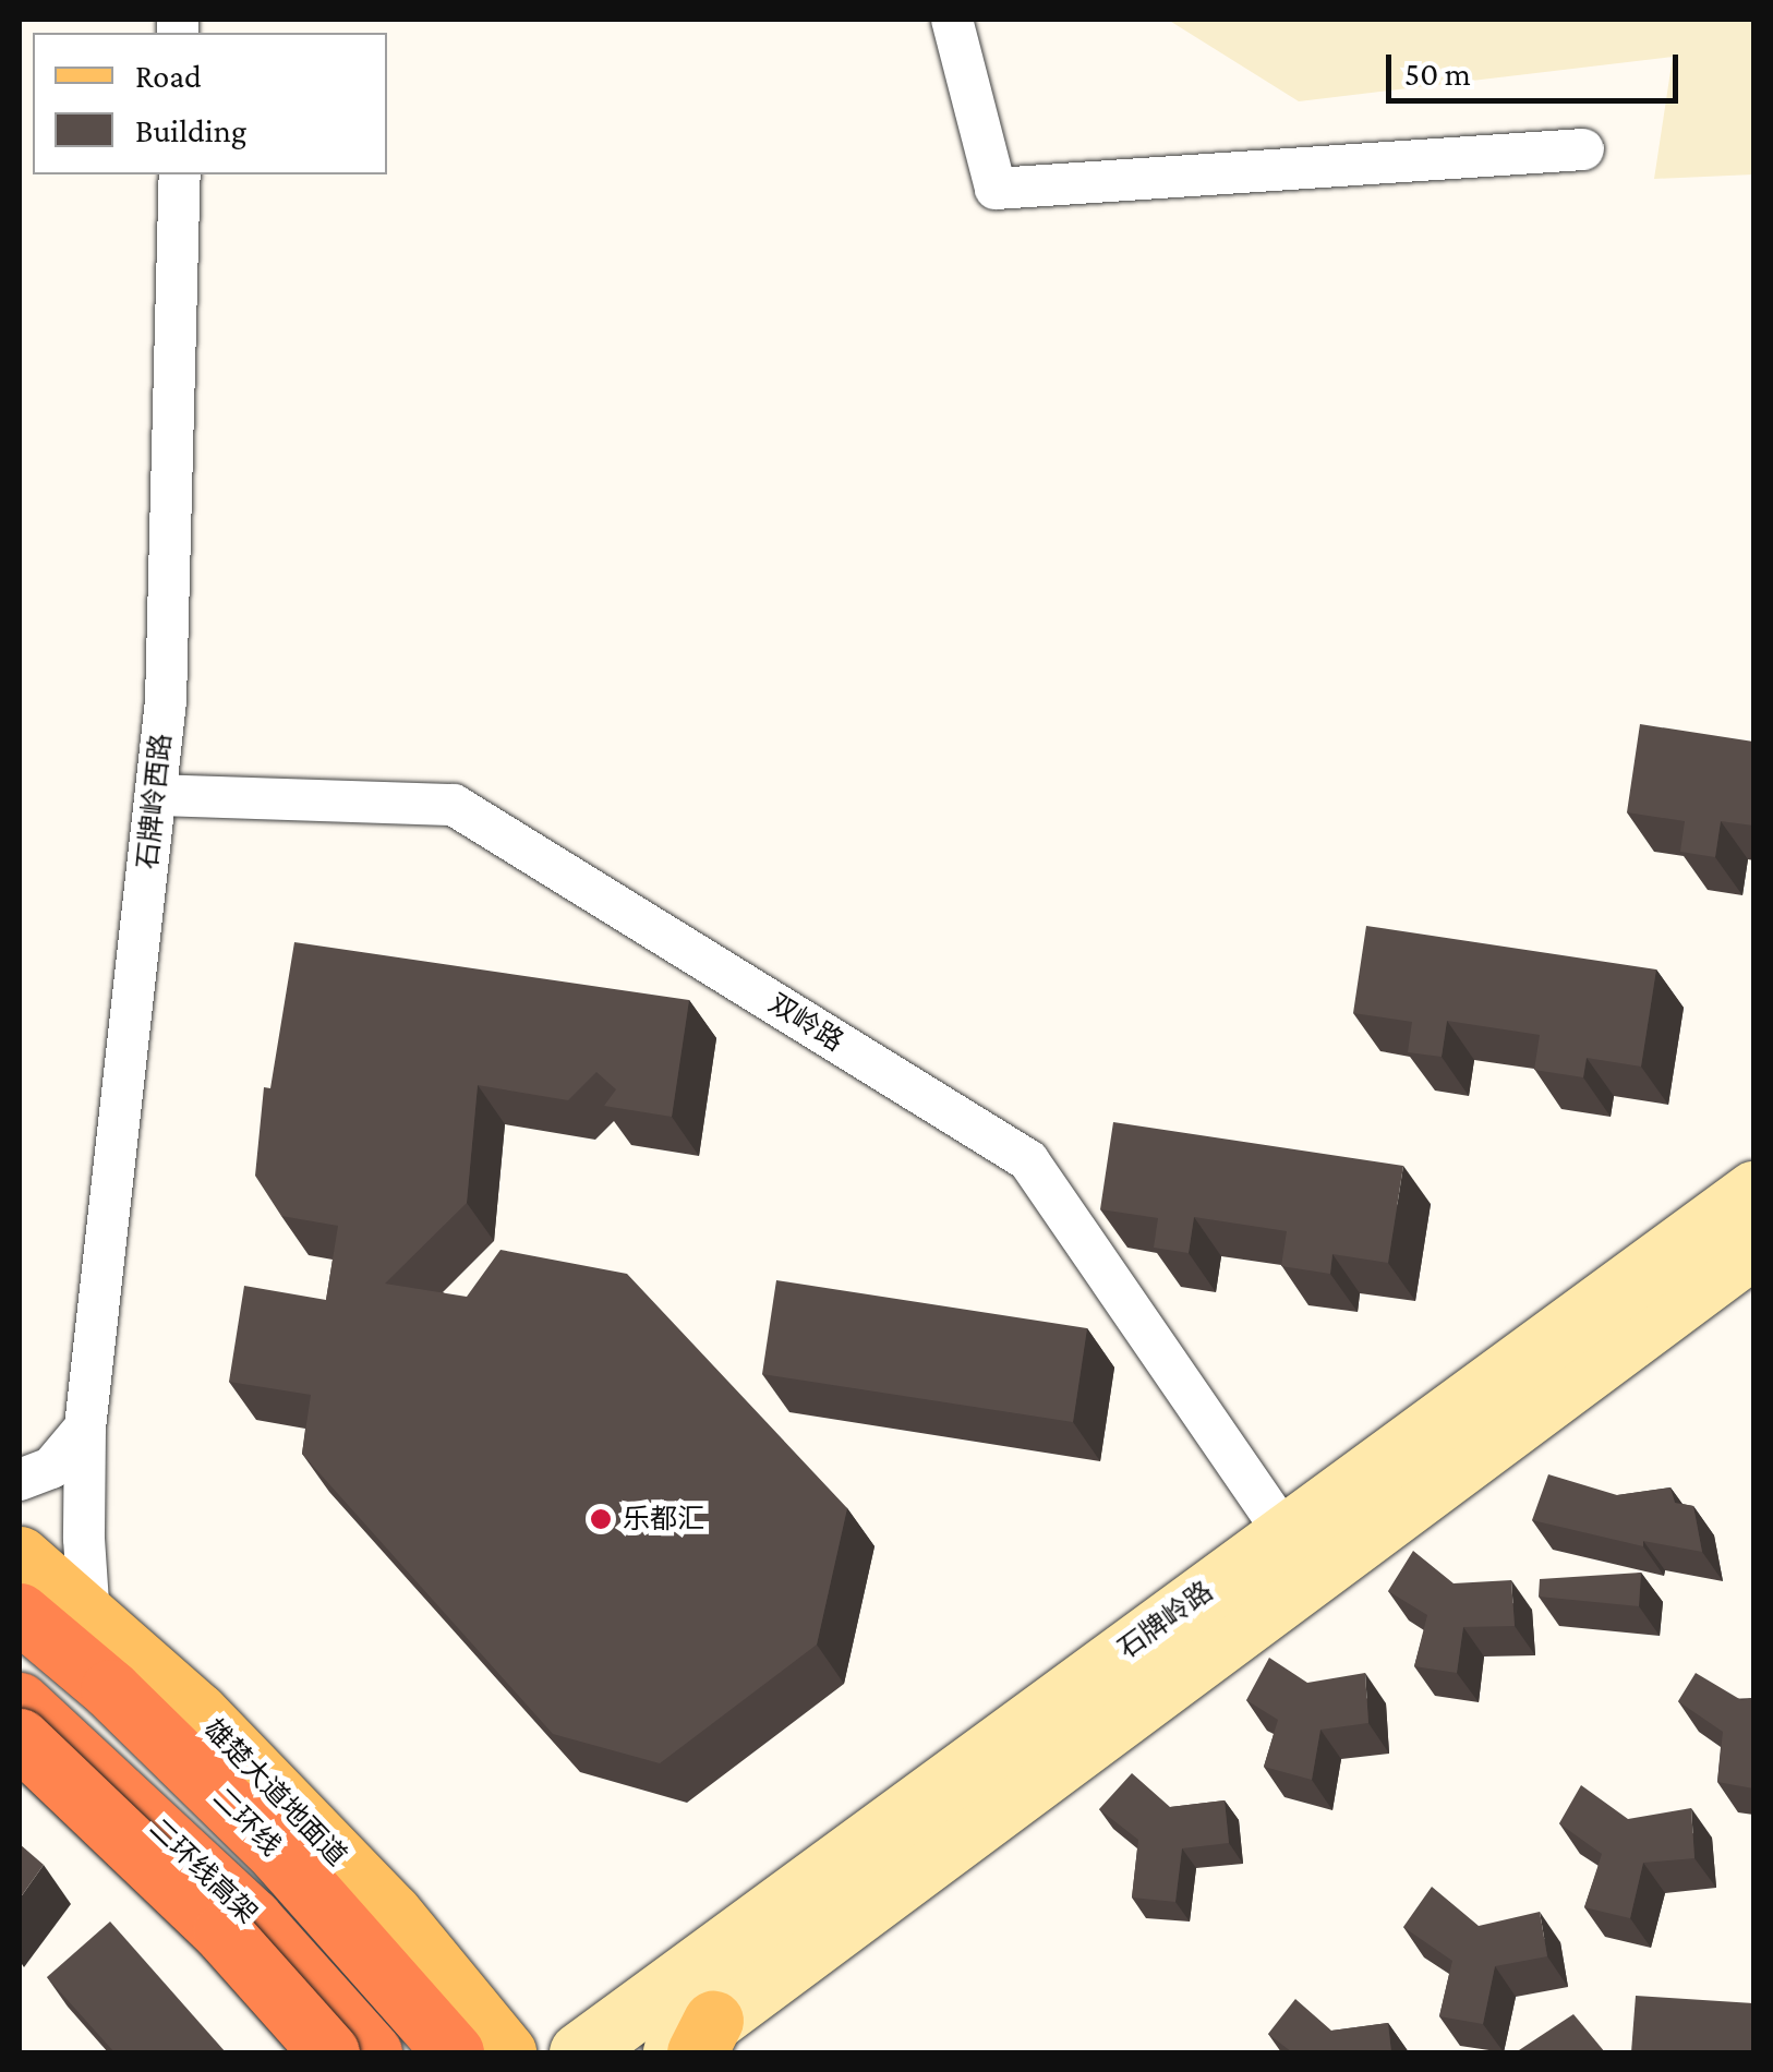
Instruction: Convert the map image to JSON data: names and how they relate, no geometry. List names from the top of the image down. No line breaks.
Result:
{"streets":{"highway":["二环线","二环线高架"],"main road":["石牌岭路","雄楚大道地面道"],"street":["石牌岭西路","双岭路"]},"crossings":[["石牌岭西路","双岭路"],["石牌岭西路","雄楚大道地面道"],["双岭路","石牌岭路"]],"places":["乐都汇"],"legend":["Road","Building"],"scale_bar":"50 m"}
